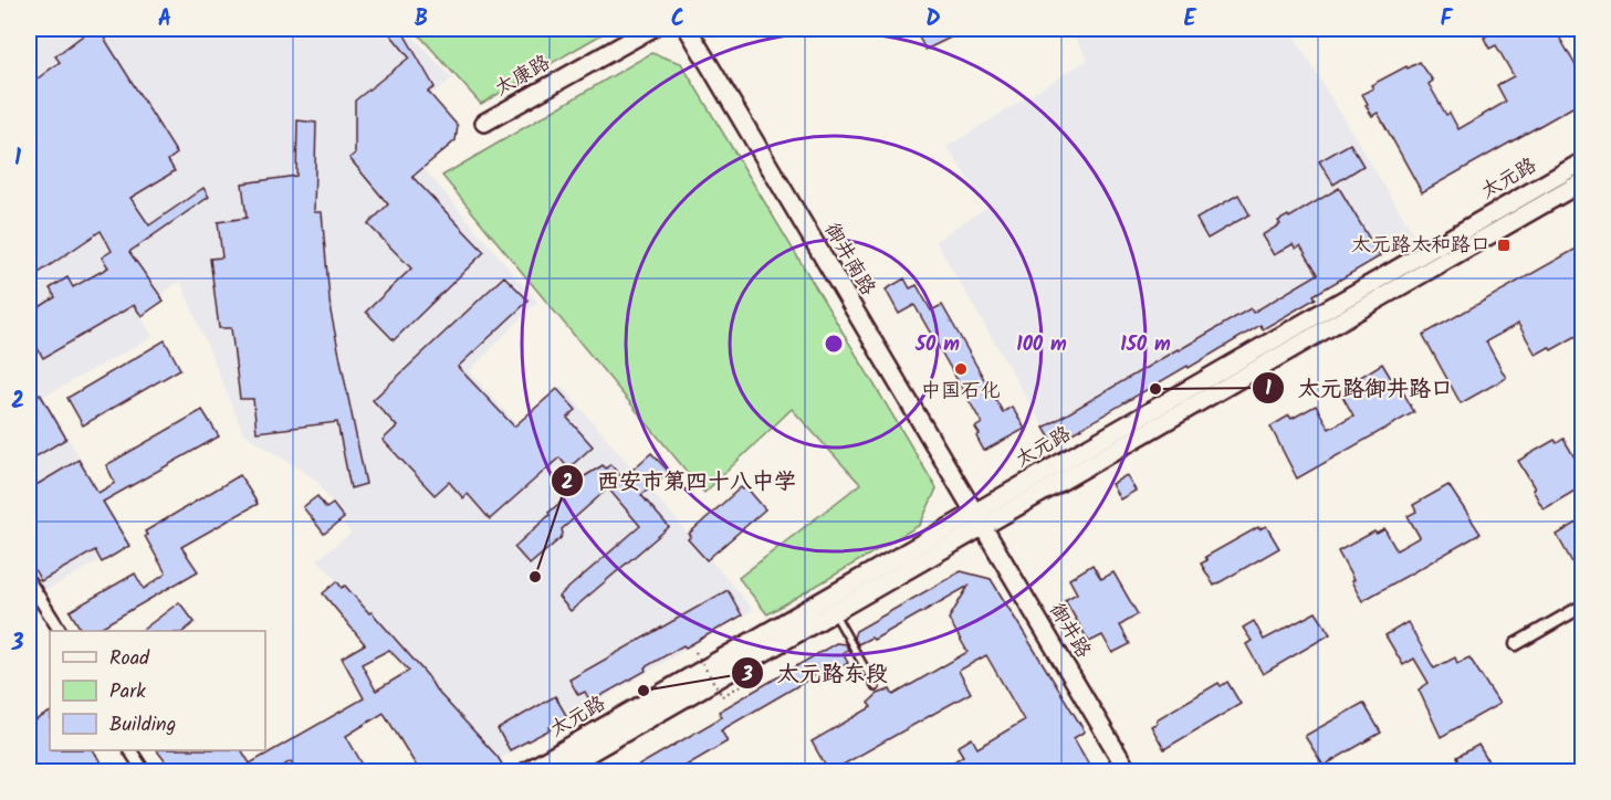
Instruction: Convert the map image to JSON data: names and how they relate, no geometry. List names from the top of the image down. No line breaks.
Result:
{"streets":{"main road":["太康路","太元路","御井南路","御井路"]},"crossings":[["太元路","御井南路"],["太元路","御井路"],["御井南路","御井路"]],"places":{"transit":["太元路太和路口"],"other":["中国石化","太元路御井路口","西安市第四十八中学","太元路东段"]},"legend":["Road","Park","Building"],"grid":{"columns":["A","B","C","D","E","F"],"rows":["1","2","3"]},"rings":["50 m","100 m","150 m"]}
